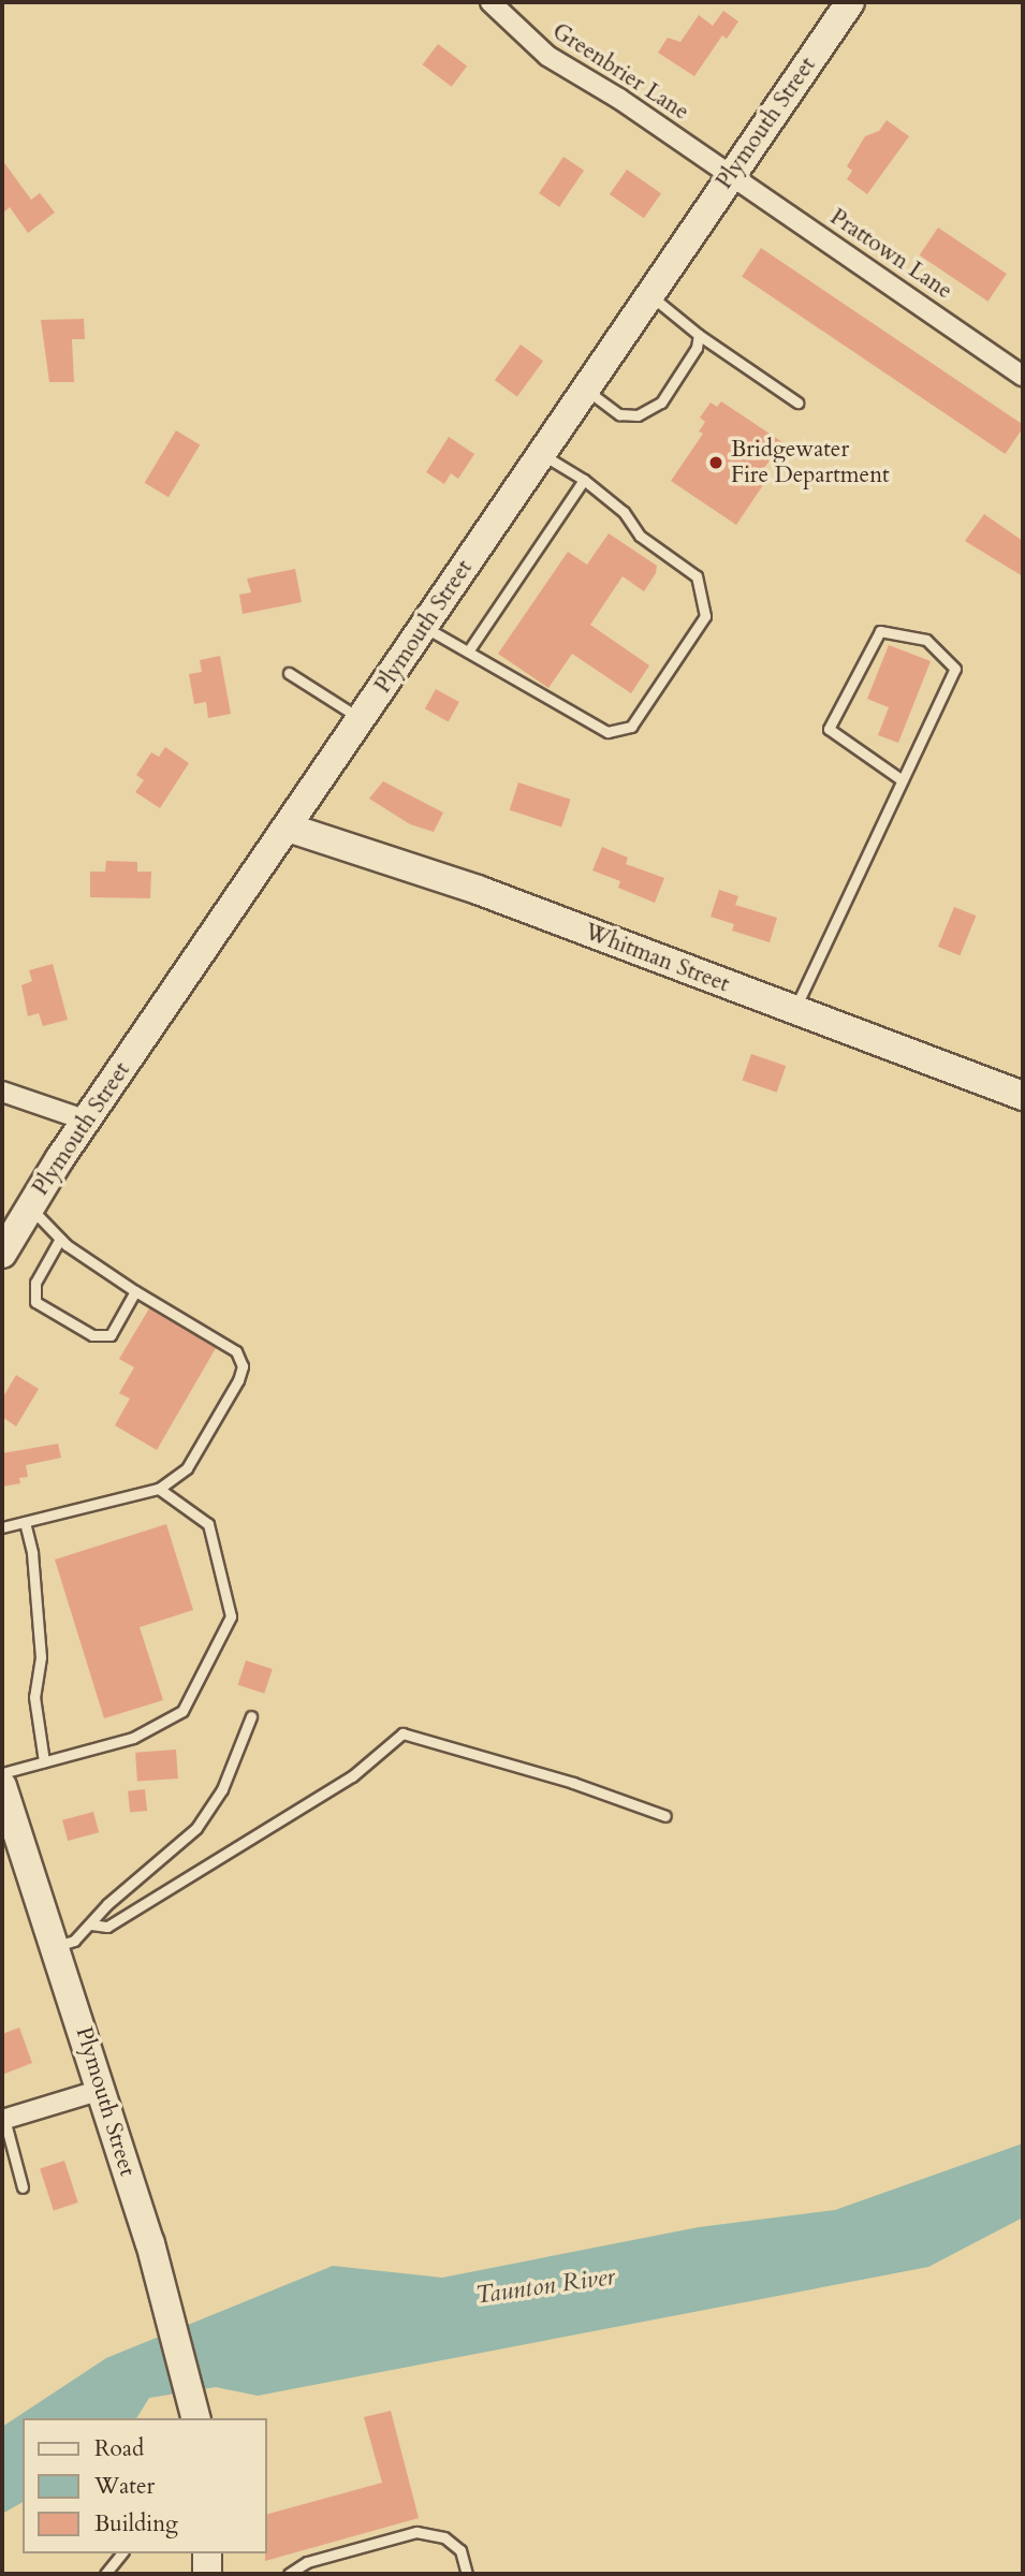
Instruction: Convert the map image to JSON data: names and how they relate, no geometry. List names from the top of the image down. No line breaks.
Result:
{"streets":{"main road":["Plymouth Street","Whitman Street"],"street":["Greenbrier Lane","Prattown Lane"]},"crossings":[["Greenbrier Lane","Plymouth Street"],["Greenbrier Lane","Prattown Lane"],["Plymouth Street","Prattown Lane"],["Plymouth Street","Whitman Street"]],"water":["Taunton River"],"places":["Bridgewater Fire Department"],"legend":["Road","Water","Building"]}
